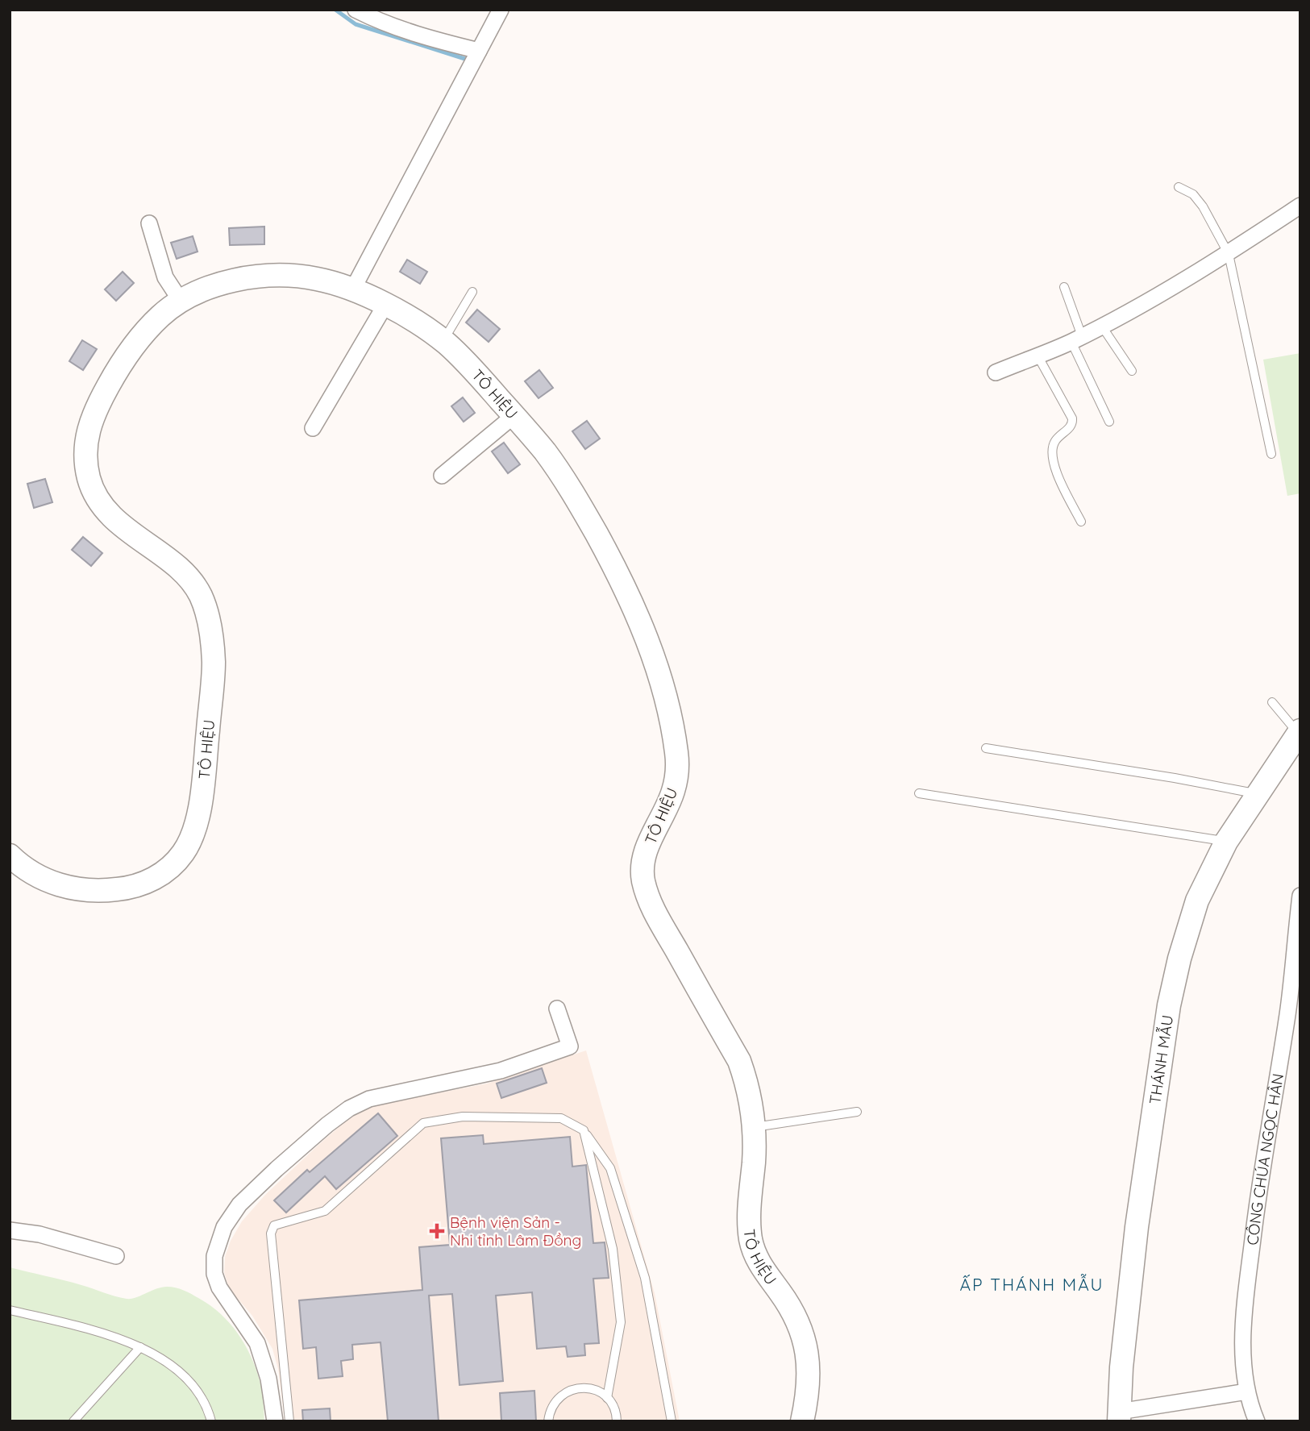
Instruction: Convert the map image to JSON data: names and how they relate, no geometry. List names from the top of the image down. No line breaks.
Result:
{"streets":{"street":["TÔ HIỆU","THÁNH MẪU","CÔNG CHÚA NGỌC HÂN"]},"districts":["ẤP THÁNH MẪU"],"places":{"health":["Bệnh viện Sản - Nhi tỉnh Lâm Đồng"]}}
